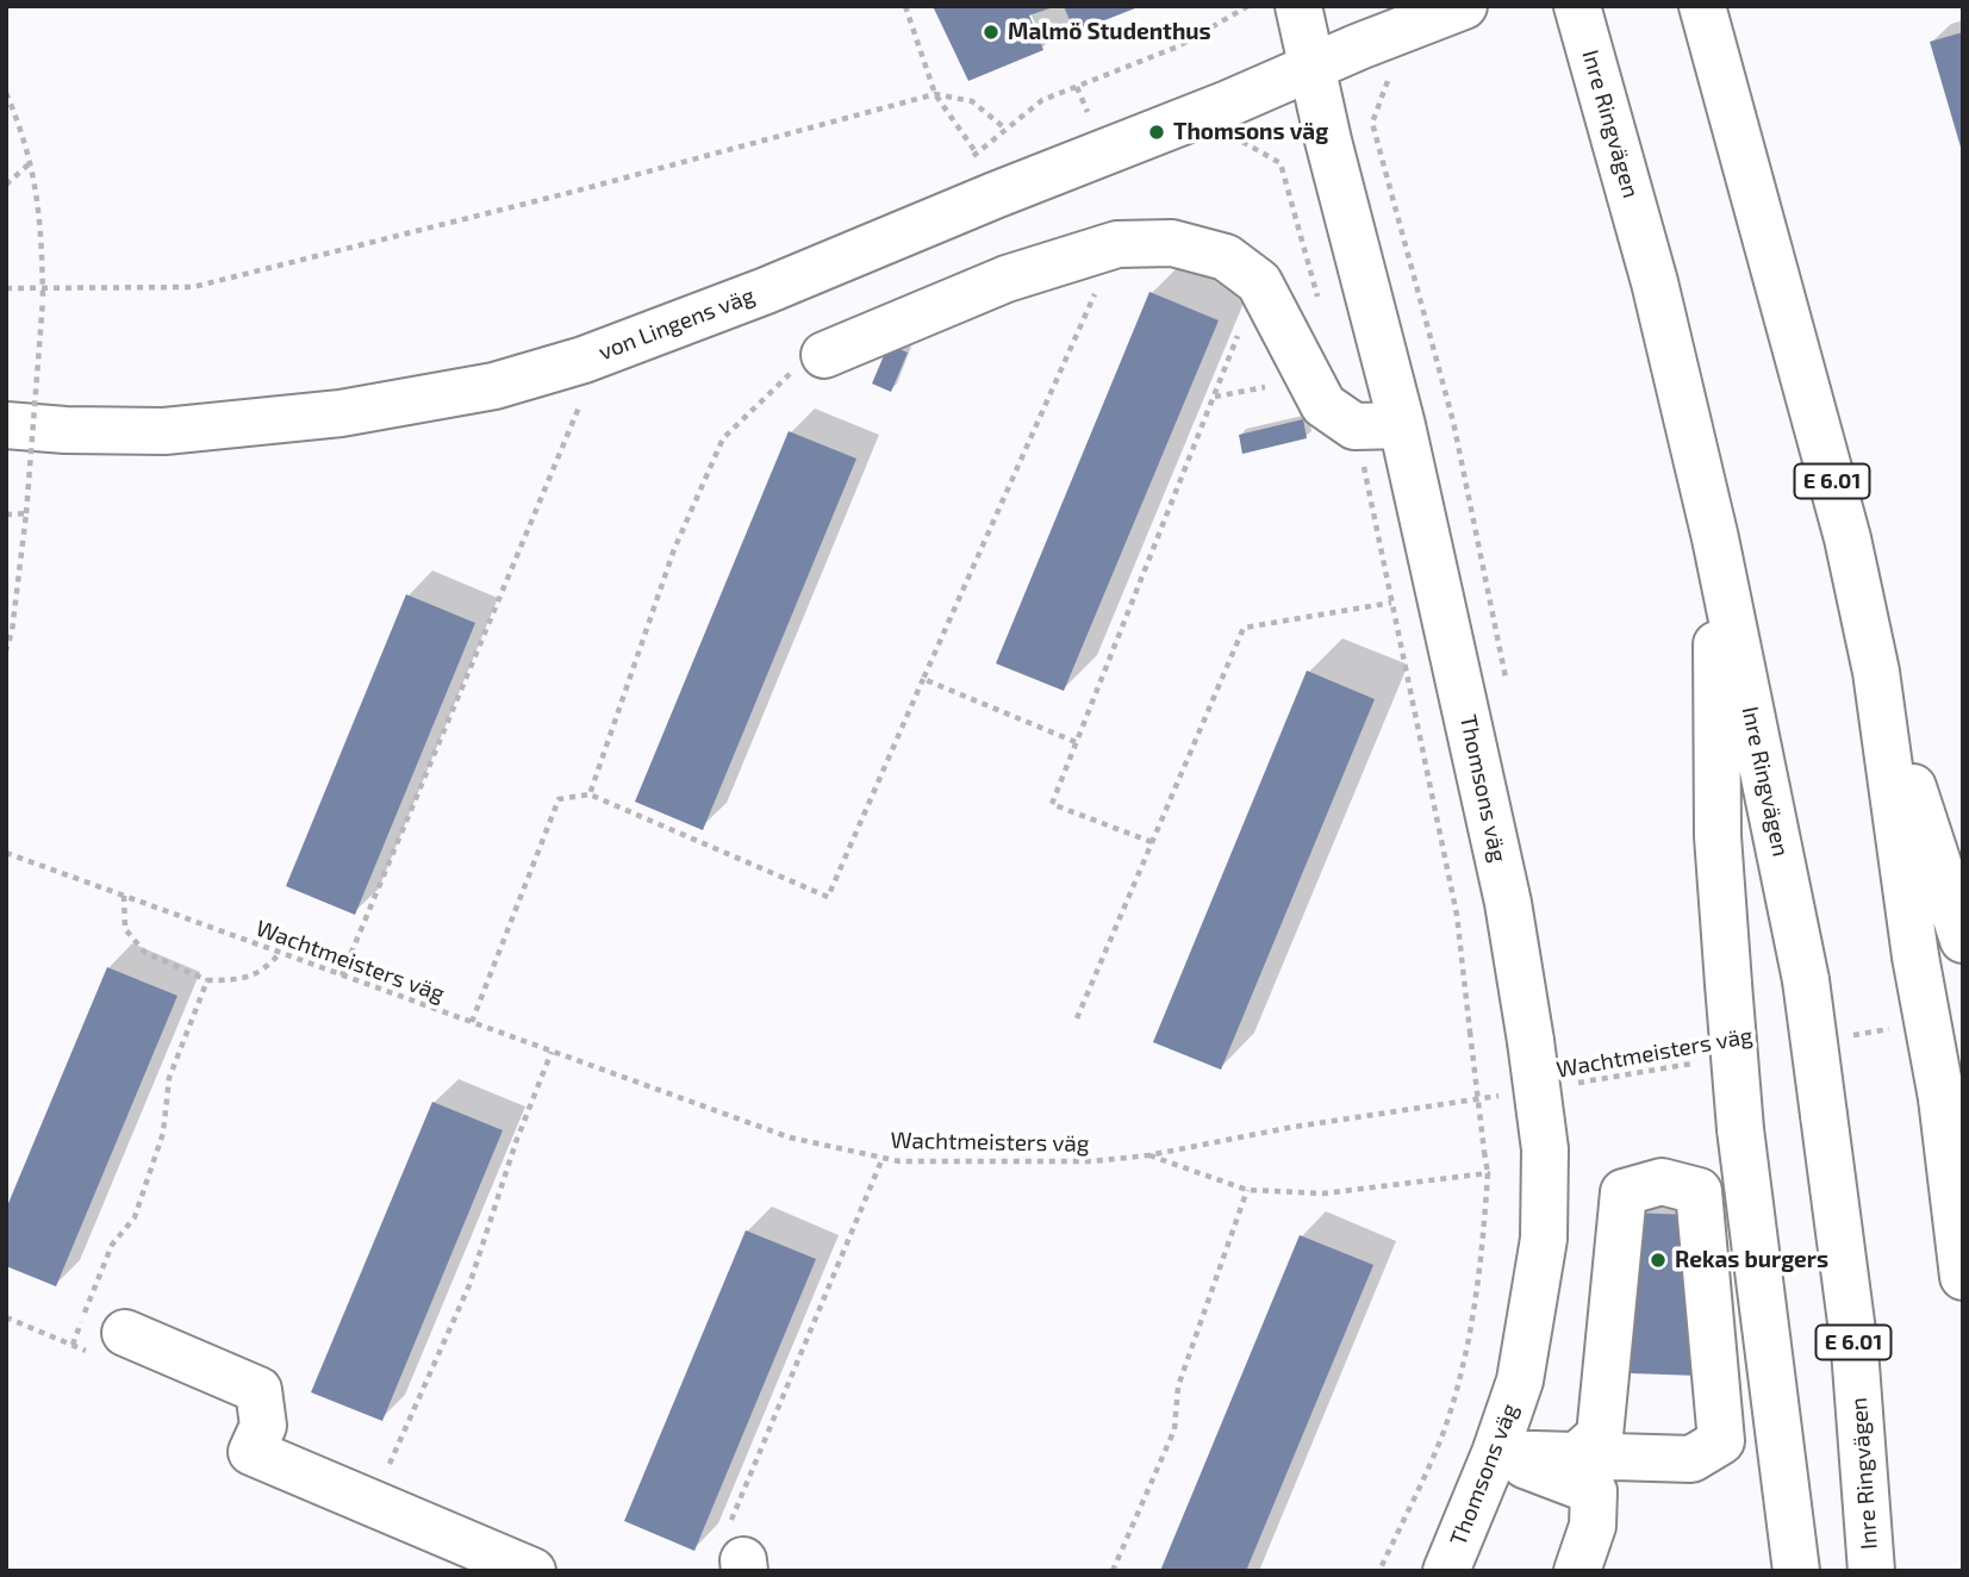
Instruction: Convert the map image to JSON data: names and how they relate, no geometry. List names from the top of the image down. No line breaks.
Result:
{"streets":{"main road":["Inre Ringvägen","von Lingens väg","E 6.01","Thomsons väg"],"path":["Wachtmeisters väg"]},"crossings":[["von Lingens väg","Thomsons väg"]],"places":["Malmö Studenthus","Thomsons väg","Rekas burgers"]}
